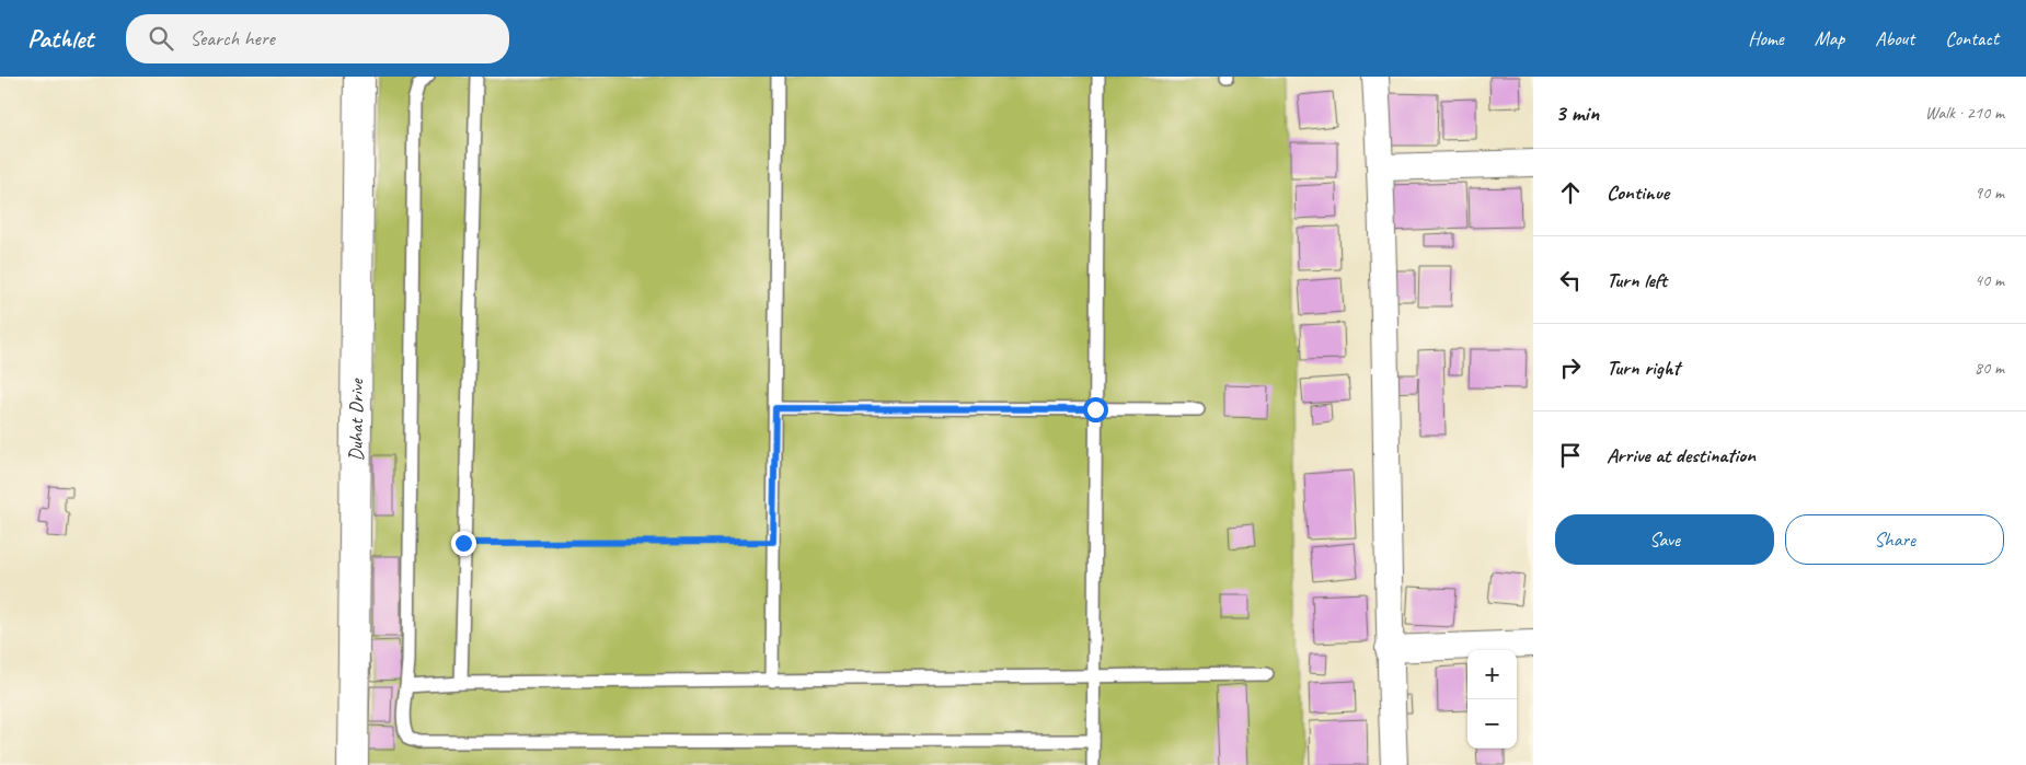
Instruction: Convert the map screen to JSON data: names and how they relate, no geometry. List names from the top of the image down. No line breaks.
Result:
{"streets":{"street":["Duhat Drive"]},"page":{"header":"Pathlet","search":"Search here","nav":["Home","Map","About","Contact"],"heading":["3 min","Walk · 210 m"],"list":[["Continue","90 m"],["Turn left","40 m"],["Turn right","80 m"],"Arrive at destination"],"buttons":["Save","Share"],"map_buttons":["+","−"]}}
